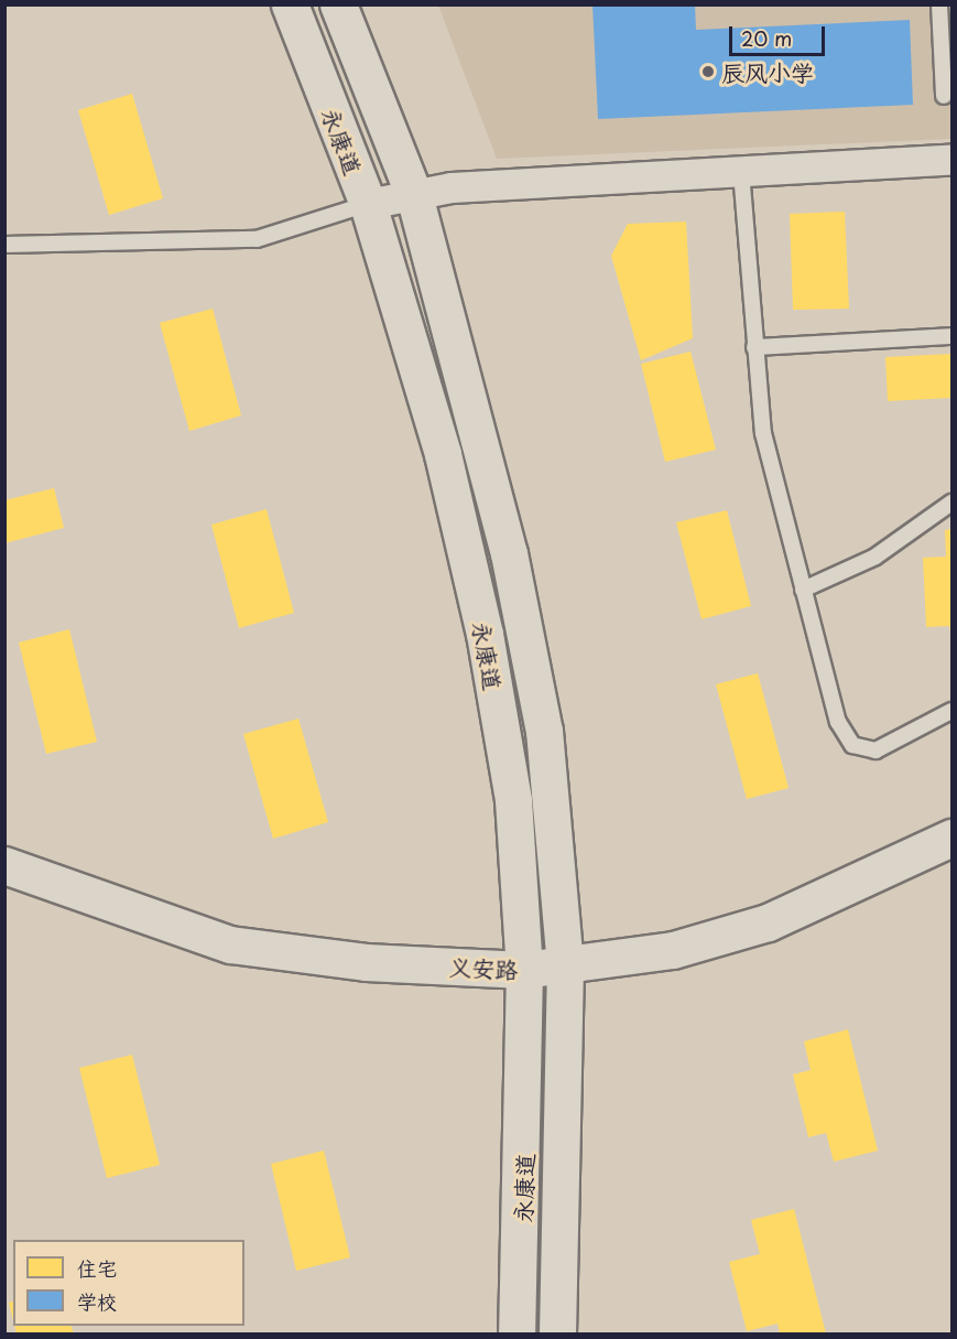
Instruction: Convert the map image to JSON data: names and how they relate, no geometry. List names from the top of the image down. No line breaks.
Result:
{"streets":{"street":["永康道","义安路"]},"crossings":[["永康道","义安路"]],"places":["辰风小学"],"legend":["住宅","学校"],"scale_bar":"20 m"}
